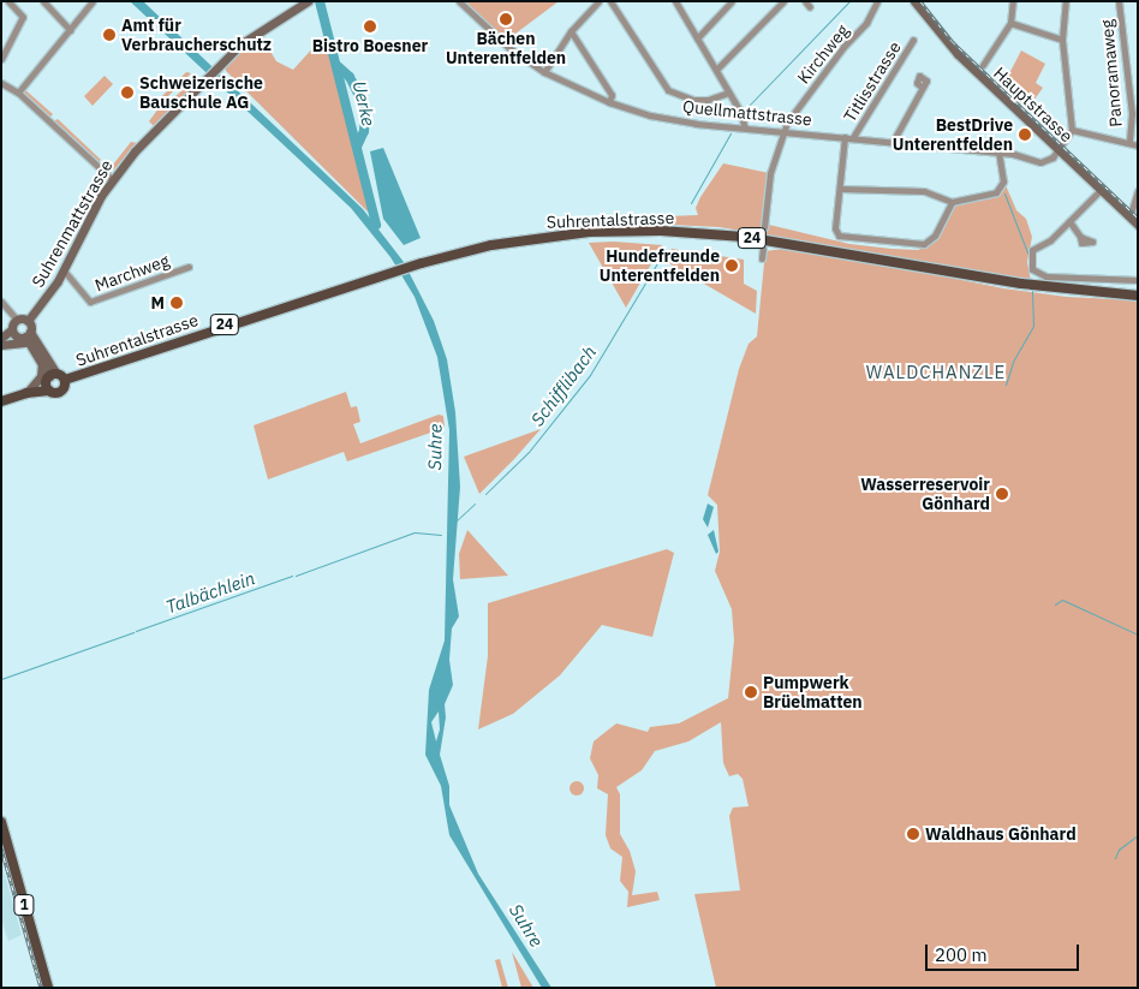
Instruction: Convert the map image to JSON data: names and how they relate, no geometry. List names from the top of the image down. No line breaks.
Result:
{"streets":{"main road":["Hauptstrasse","Suhrentalstrasse","Suhrenmattstrasse","24","1"],"street":["Kirchweg","Panoramaweg","Titlisstrasse","Quellmattstrasse","Marchweg"]},"crossings":[["Kirchweg","Quellmattstrasse"],["Titlisstrasse","Quellmattstrasse"],["Hauptstrasse","Quellmattstrasse"],["Suhrentalstrasse","24"],["Suhrenmattstrasse","Marchweg"]],"districts":["WALDCHANZLE"],"water":["Uerke","Schifflibach","Suhre","Talbächlein"],"places":["Bächen Unterentfelden","Bistro Boesner","Amt für Verbraucherschutz","Schweizerische Bauschule AG","BestDrive Unterentfelden","Hundefreunde Unterentfelden","M","Wasserreservoir Gönhard","Pumpwerk Brüelmatten","Waldhaus Gönhard"],"scale_bar":"200 m"}
